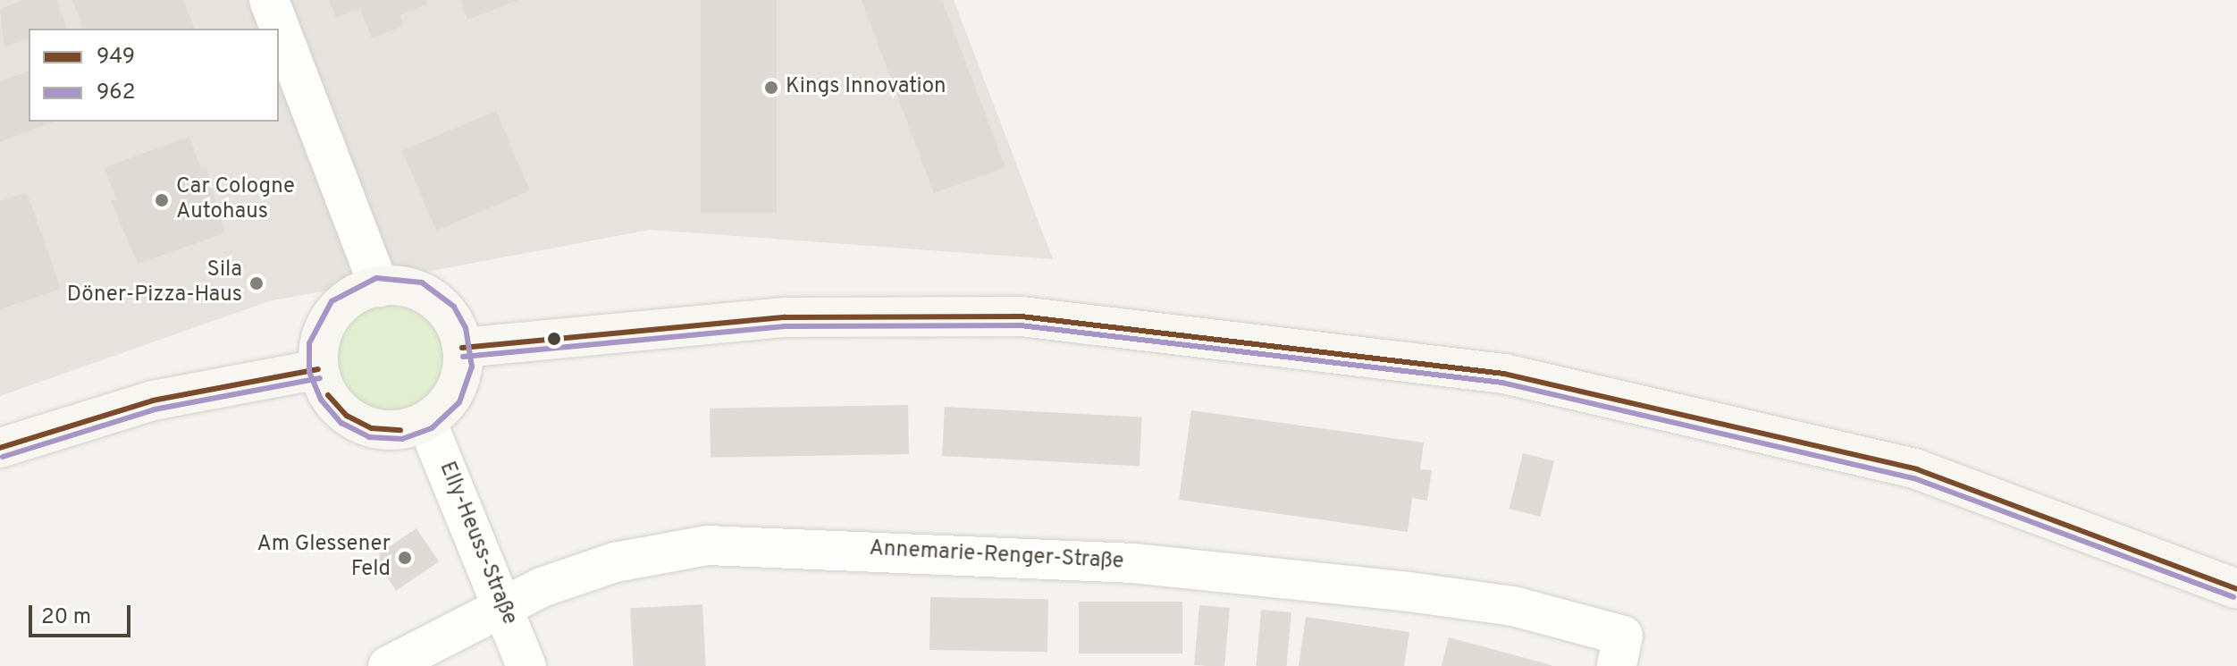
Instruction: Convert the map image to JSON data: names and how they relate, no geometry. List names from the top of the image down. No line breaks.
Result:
{"streets":{"street":["Elly-Heuss-Straße","Annemarie-Renger-Straße"]},"crossings":[["Elly-Heuss-Straße","Annemarie-Renger-Straße"]],"places":["Kings Innovation","Car Cologne Autohaus","Sila Döner-Pizza-Haus","Am Glessener Feld"],"lines":["transit line 962","transit line 949"],"legend":["949","962"],"scale_bar":"20 m"}
